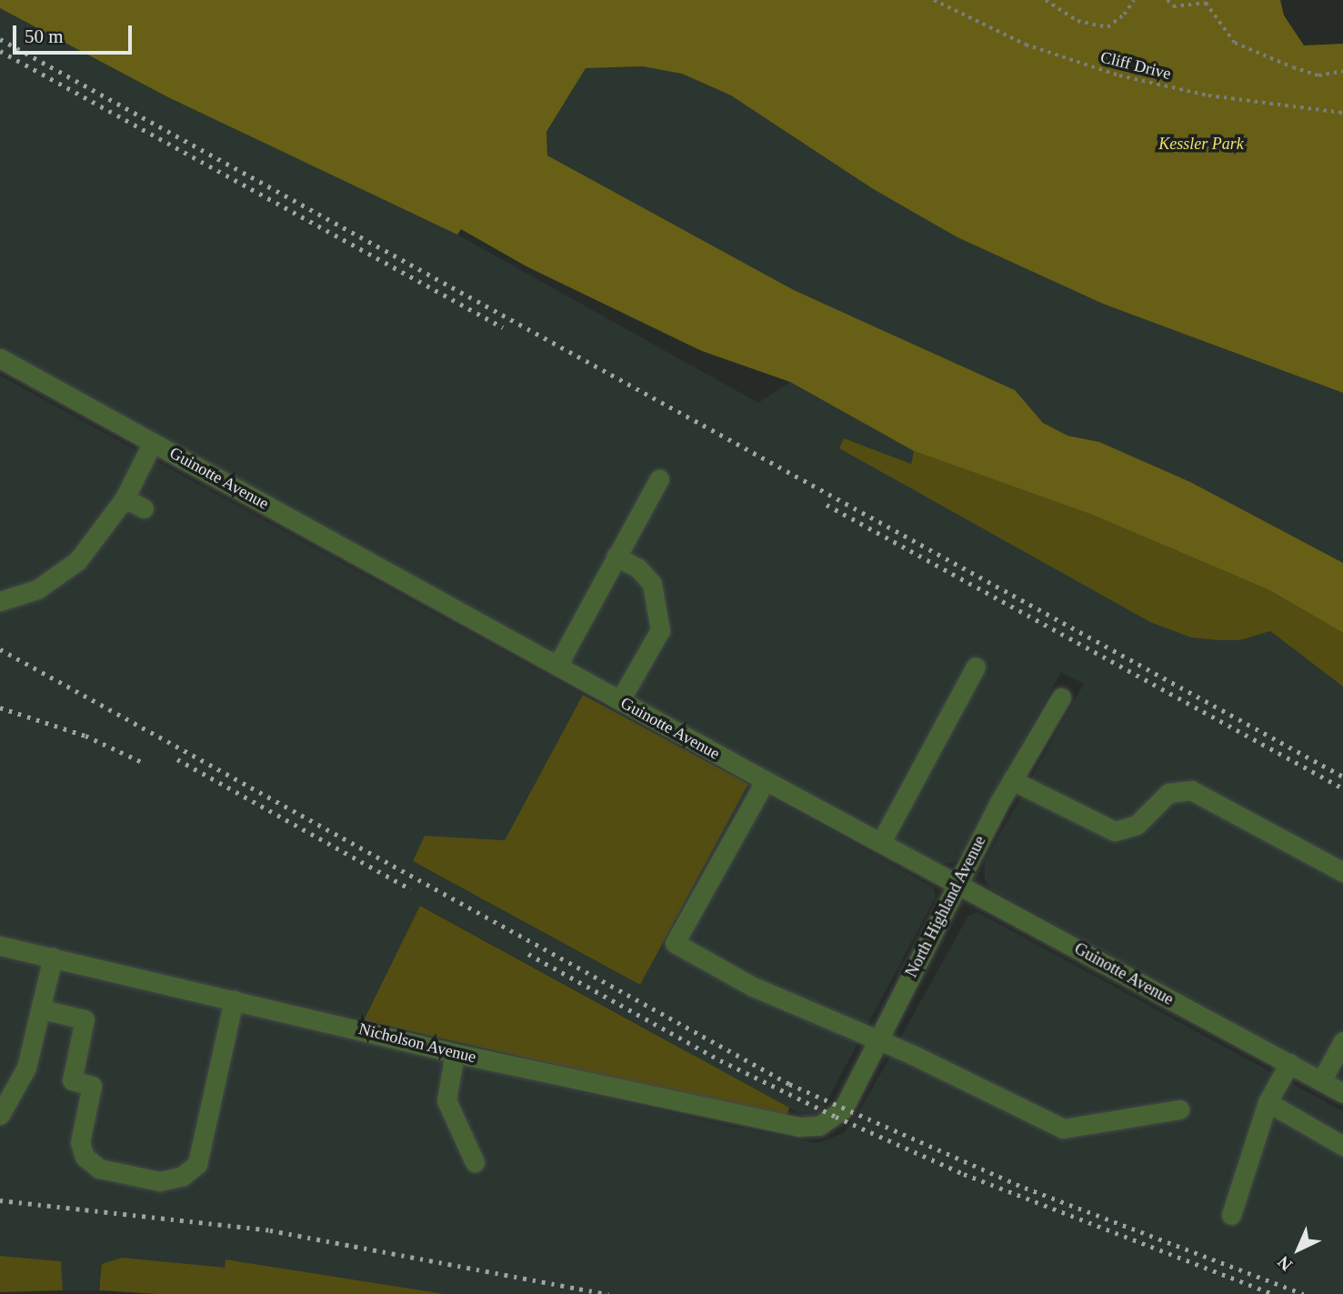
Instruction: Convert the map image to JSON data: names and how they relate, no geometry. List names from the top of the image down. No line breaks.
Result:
{"streets":{"street":["Guinotte Avenue","North Highland Avenue","Nicholson Avenue"],"path":["Cliff Drive"]},"crossings":[["Guinotte Avenue","North Highland Avenue"],["North Highland Avenue","Nicholson Avenue"]],"parks":["Kessler Park"],"scale_bar":"50 m","north":"bottom left"}
